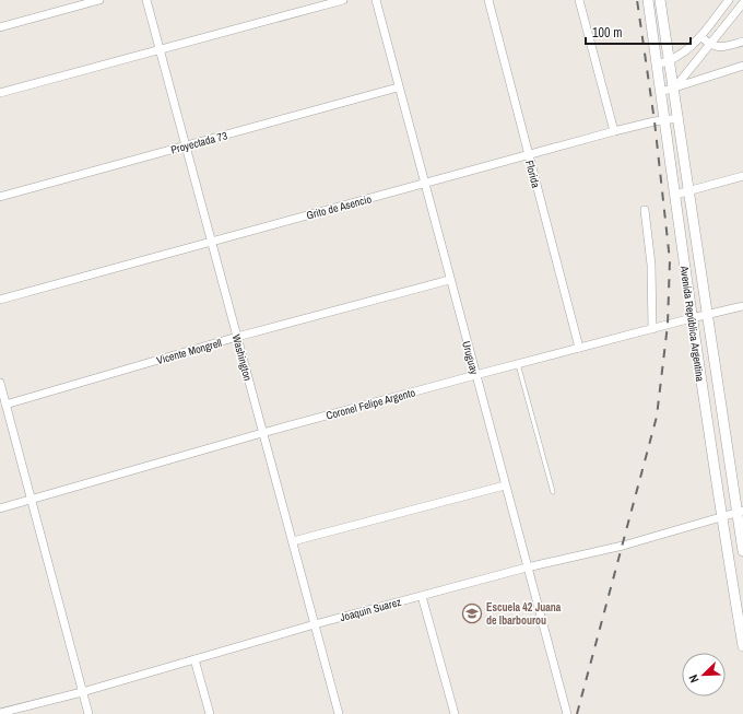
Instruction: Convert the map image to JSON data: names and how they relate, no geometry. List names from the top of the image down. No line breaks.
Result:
{"streets":{"street":["Proyectada 73","Florida","Grito de Asencio","Avenida República Argentina","Vicente Mongrell","Washington","Uruguay","Coronel Felipe Argento","Joaquin Suarez"]},"crossings":[["Proyectada 73","Washington"],["Proyectada 73","Uruguay"],["Florida","Grito de Asencio"],["Florida","Coronel Felipe Argento"],["Grito de Asencio","Avenida República Argentina"],["Grito de Asencio","Washington"],["Grito de Asencio","Uruguay"],["Avenida República Argentina","Coronel Felipe Argento"],["Avenida República Argentina","Joaquin Suarez"],["Vicente Mongrell","Washington"],["Vicente Mongrell","Uruguay"],["Washington","Coronel Felipe Argento"],["Washington","Joaquin Suarez"],["Uruguay","Coronel Felipe Argento"],["Uruguay","Joaquin Suarez"]],"places":{"school or university":["Escuela 42 Juana de Ibarbourou"]},"scale_bar":"100 m","north":"bottom left"}
